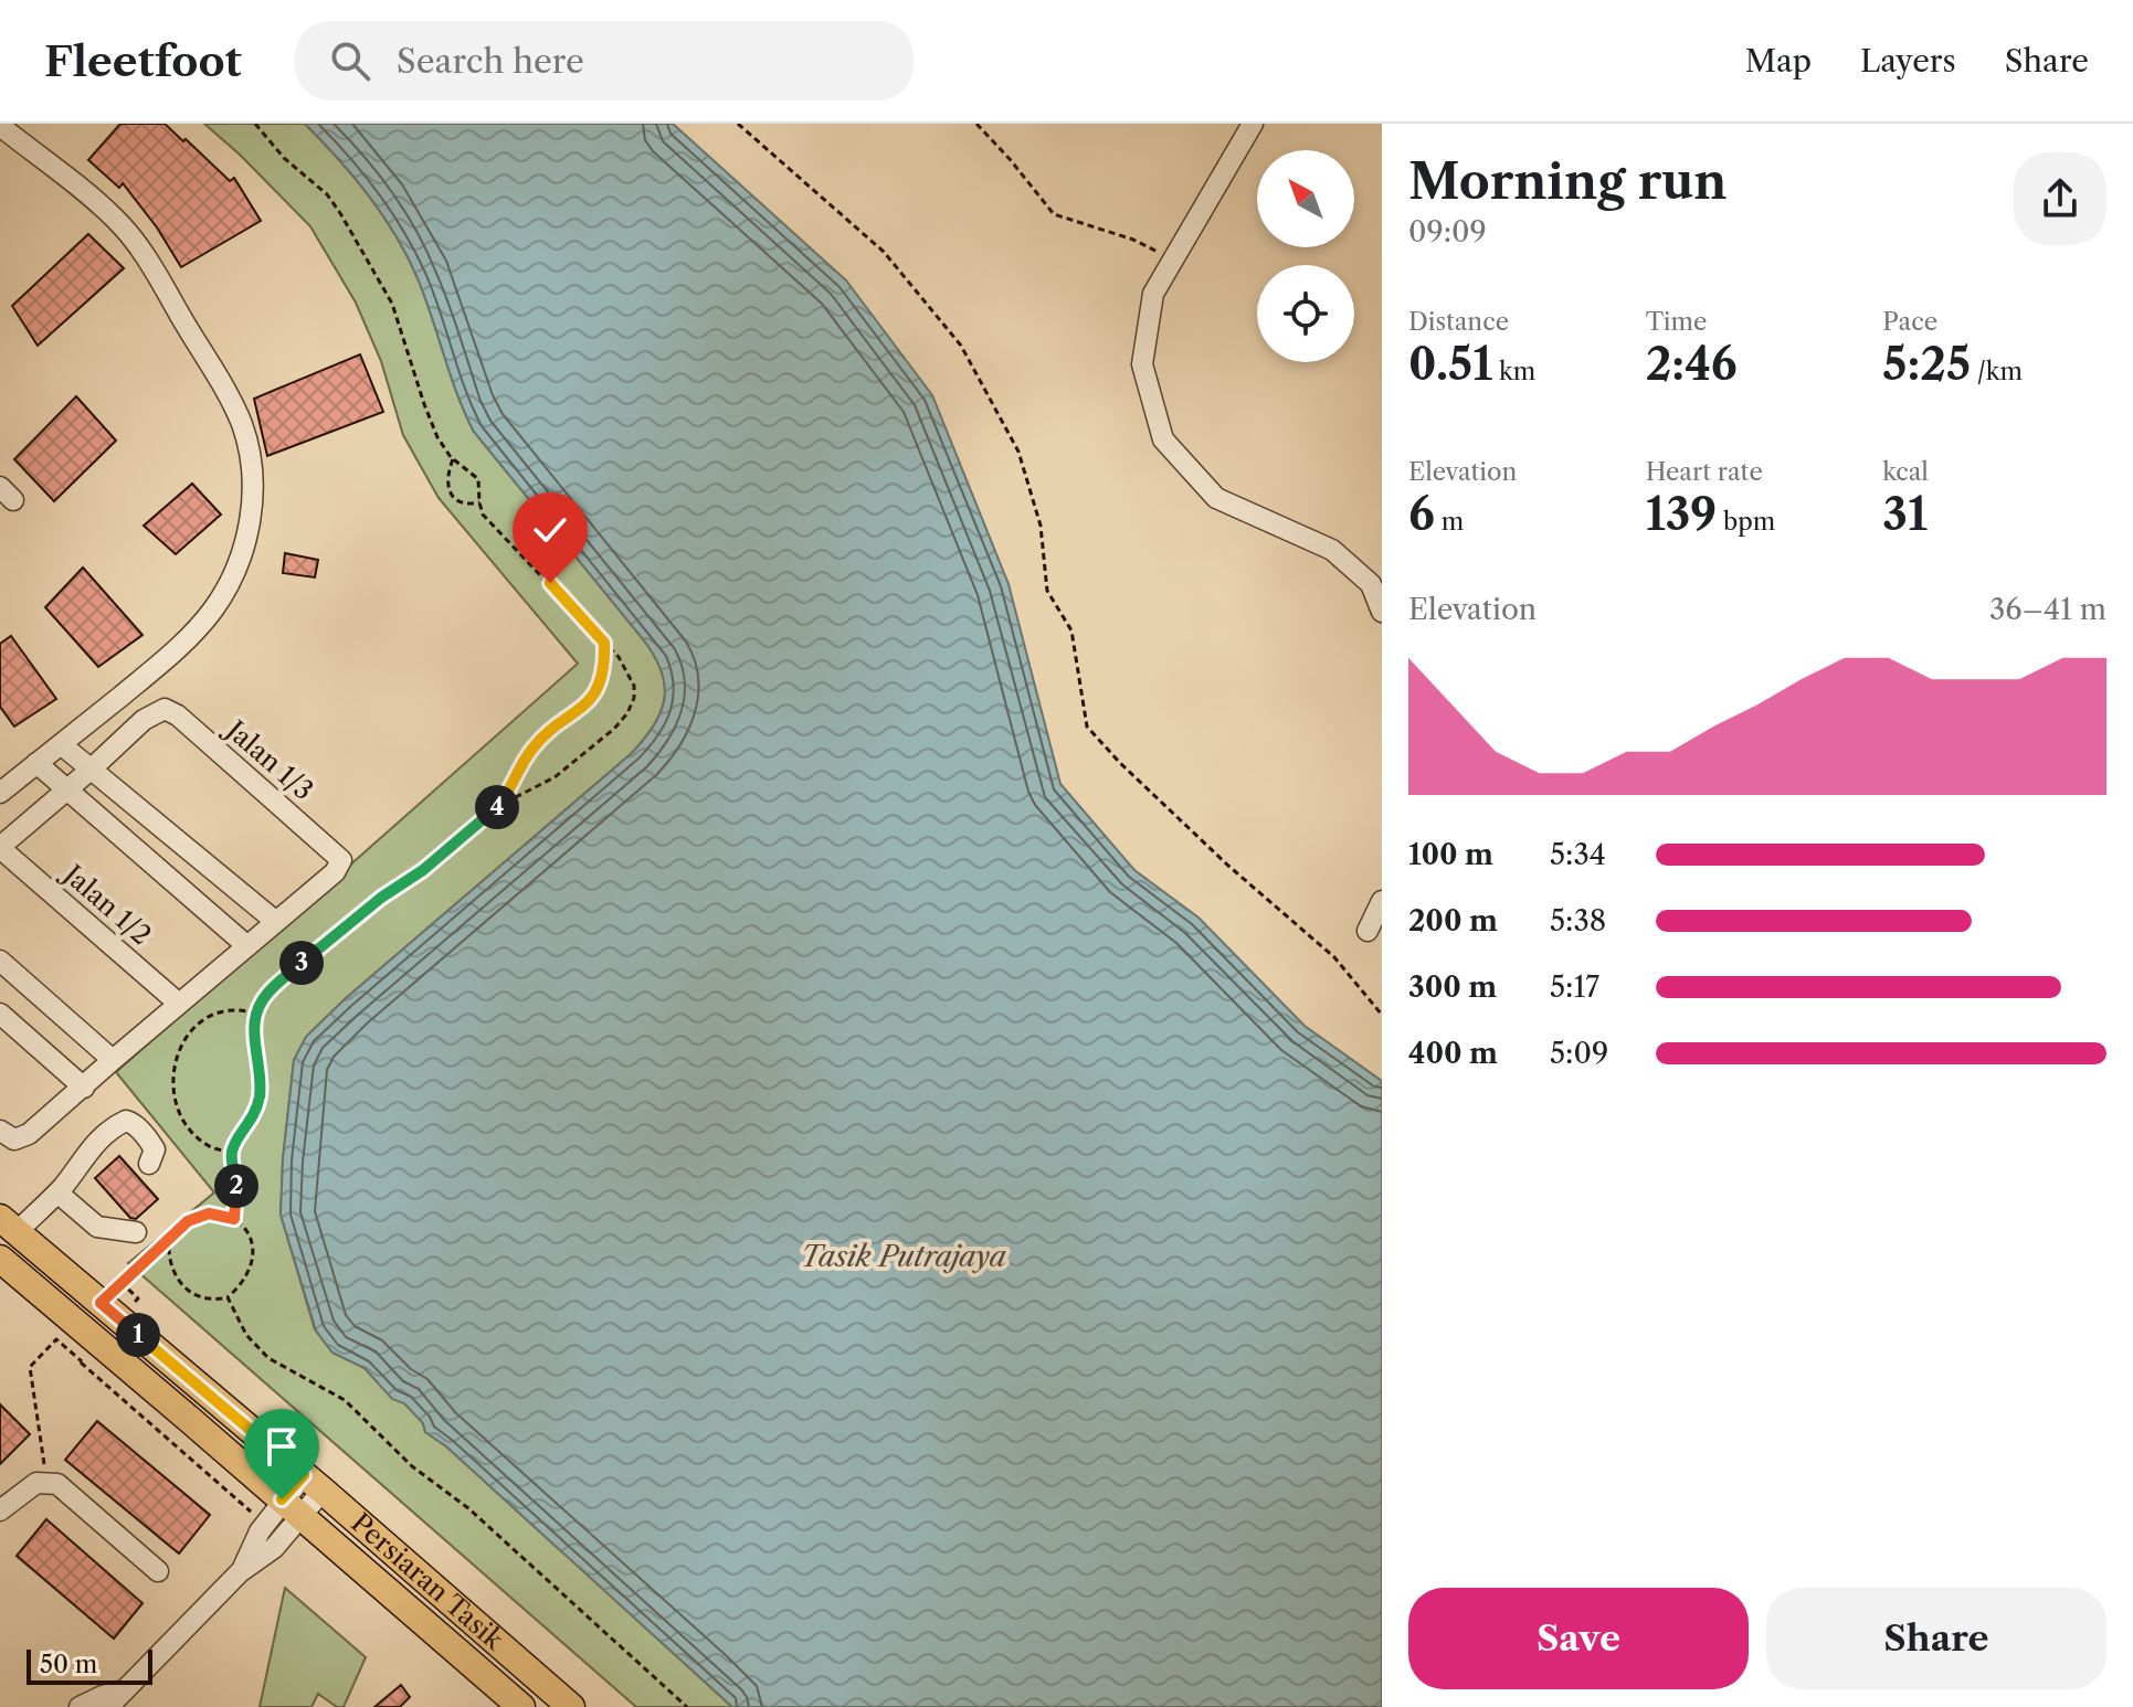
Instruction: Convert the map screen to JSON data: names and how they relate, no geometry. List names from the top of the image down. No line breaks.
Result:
{"streets":{"main road":["Persiaran Tasik"],"street":["Jalan 1/3","Jalan 1/2"]},"water":["Tasik Putrajaya"],"scale_bar":"50 m","north":"top left","page":{"header":"Fleetfoot","search":"Search here","nav":["Map","Layers","Share"],"heading":["Morning run","09:09"],"stats":[["Distance","0.51 km"],["Time","2:46"],["Pace","5:25 /km"],["Elevation","6 m"],["Heart rate","139 bpm"],["kcal","31"]],"chart":["Elevation","36–41 m"],"pins":["4","3","2","1"],"list":[{"name":"100 m","note":"5:34"},{"name":"200 m","note":"5:38"},{"name":"300 m","note":"5:17"},{"name":"400 m","note":"5:09"}],"buttons":["Save","Share"],"scale":"50 m"}}
